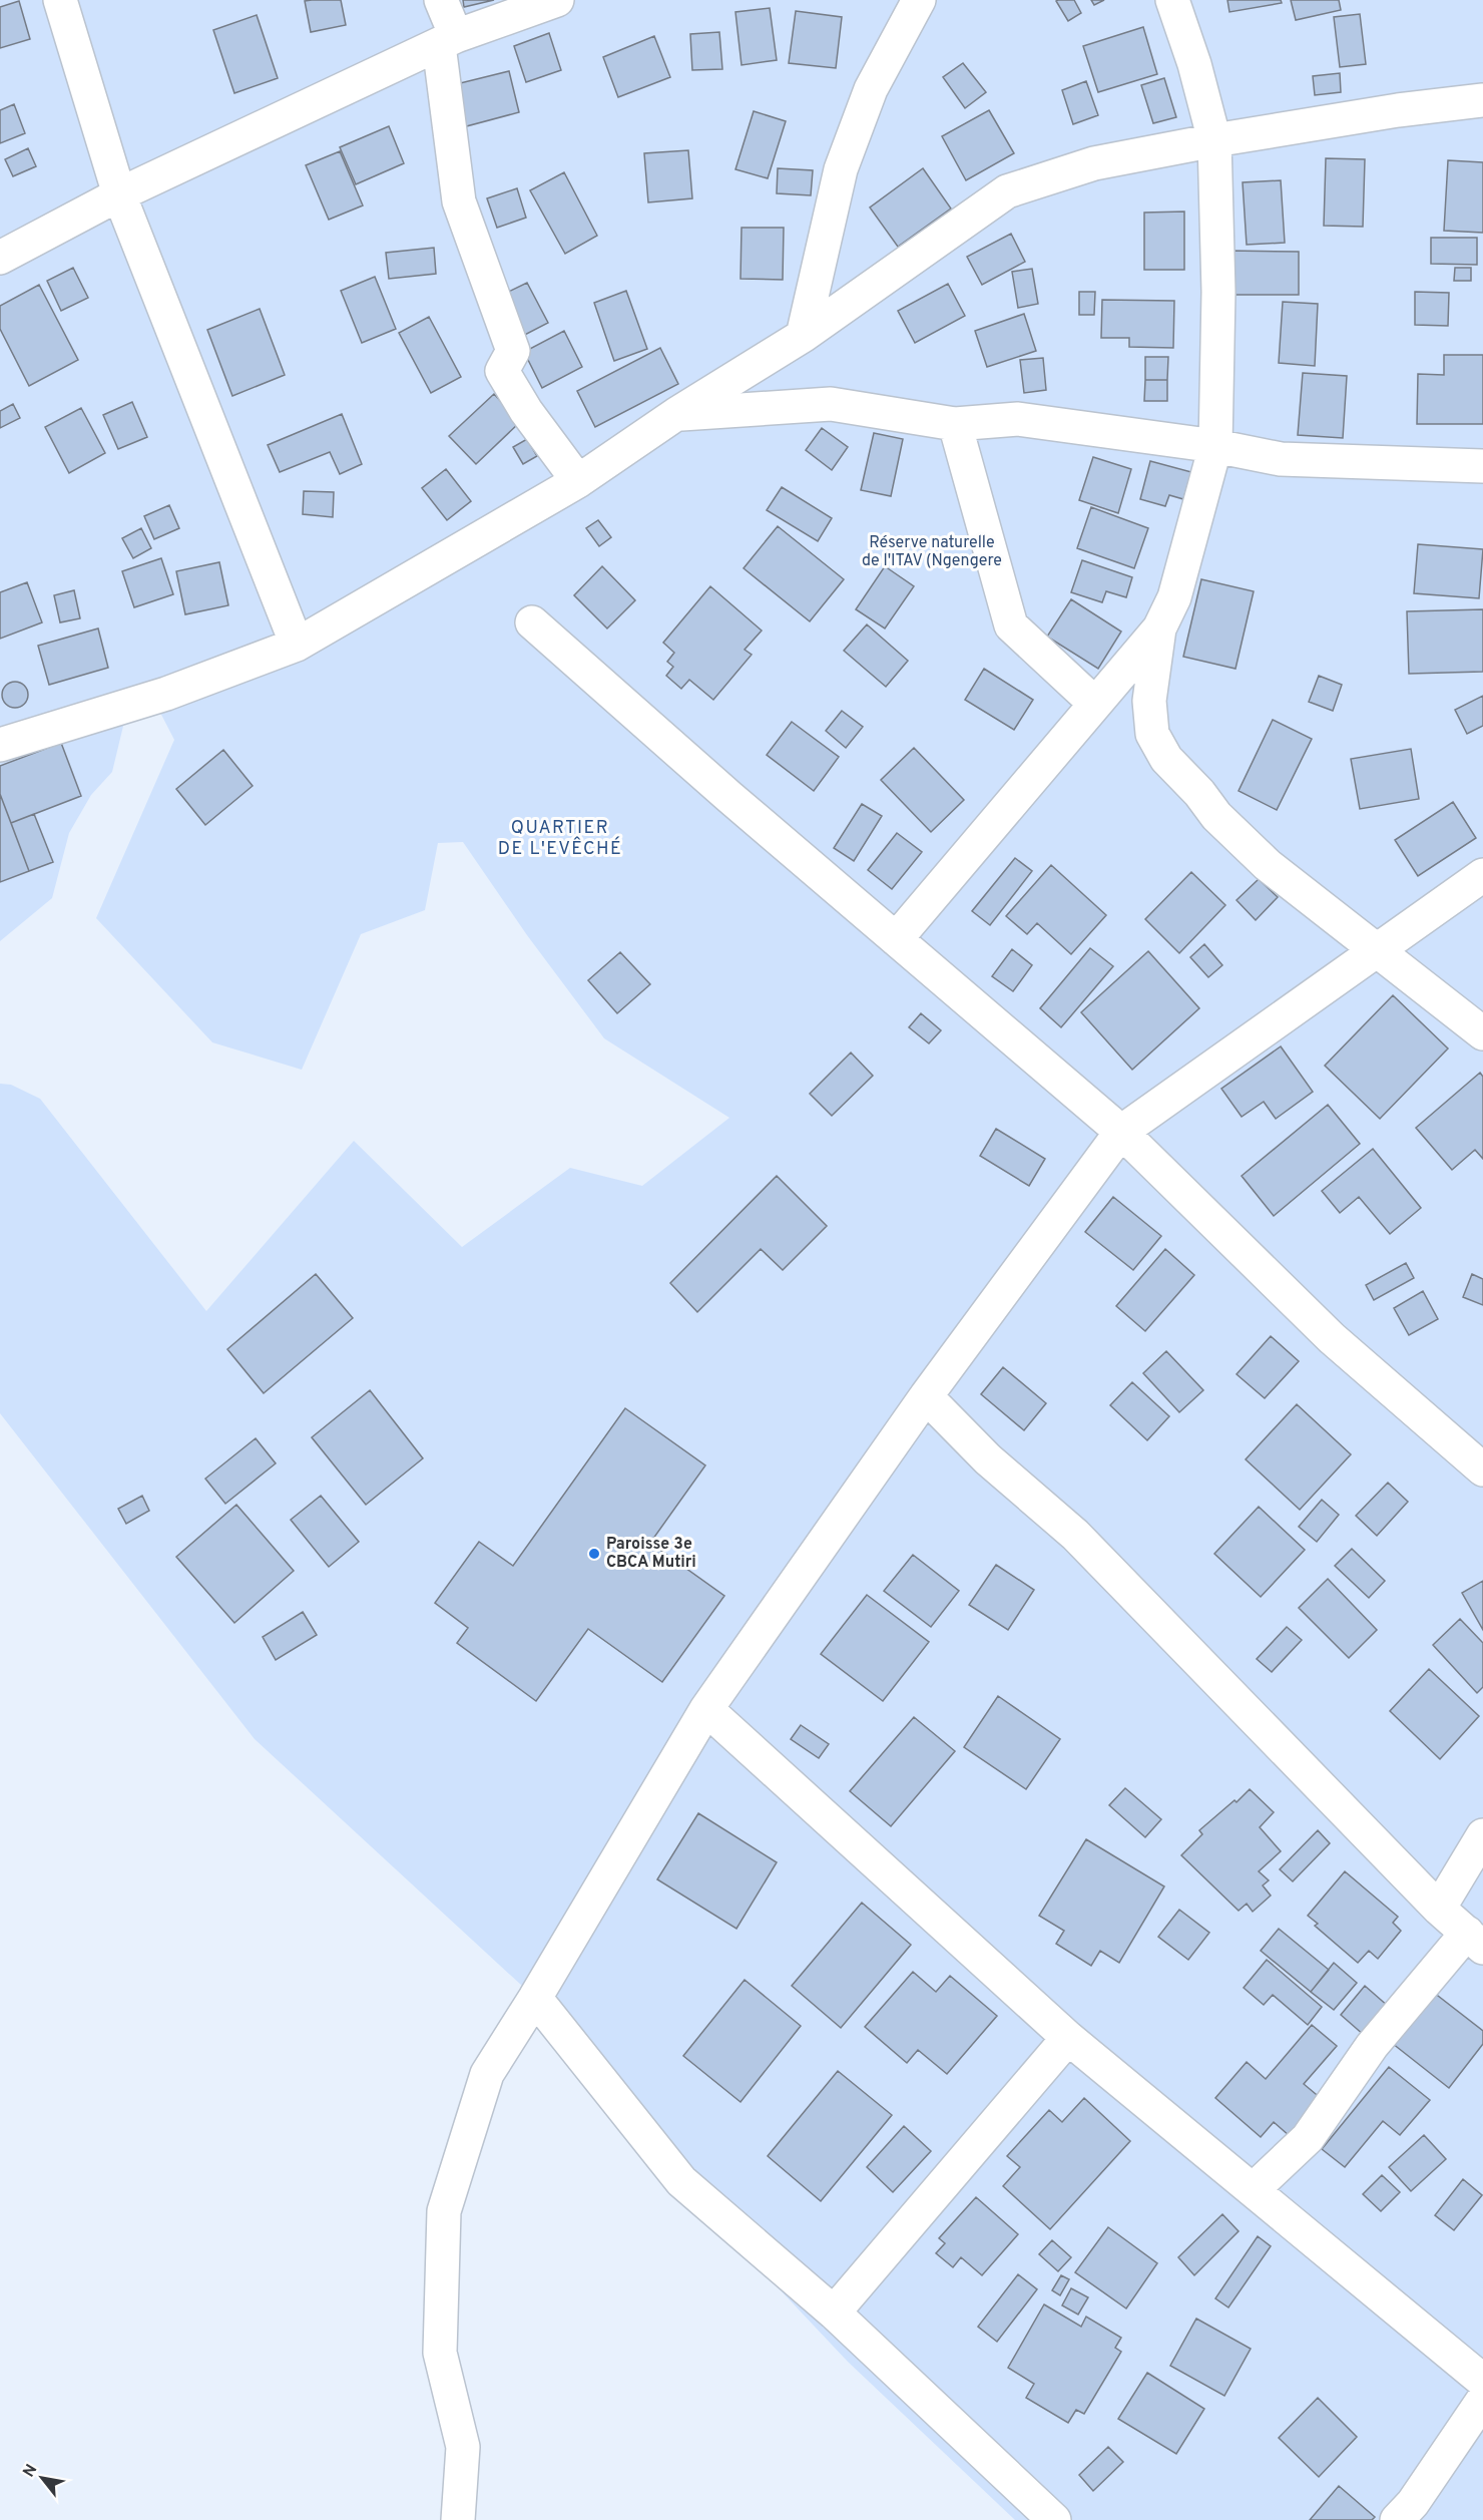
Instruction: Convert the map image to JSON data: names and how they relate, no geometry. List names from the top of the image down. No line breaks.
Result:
{"districts":["QUARTIER DE L'EVÊCHÉ"],"parks":["Réserve naturelle de l'ITAV (Ngengere"],"places":["Paroisse 3e CBCA Mutiri"],"north":"top left"}
